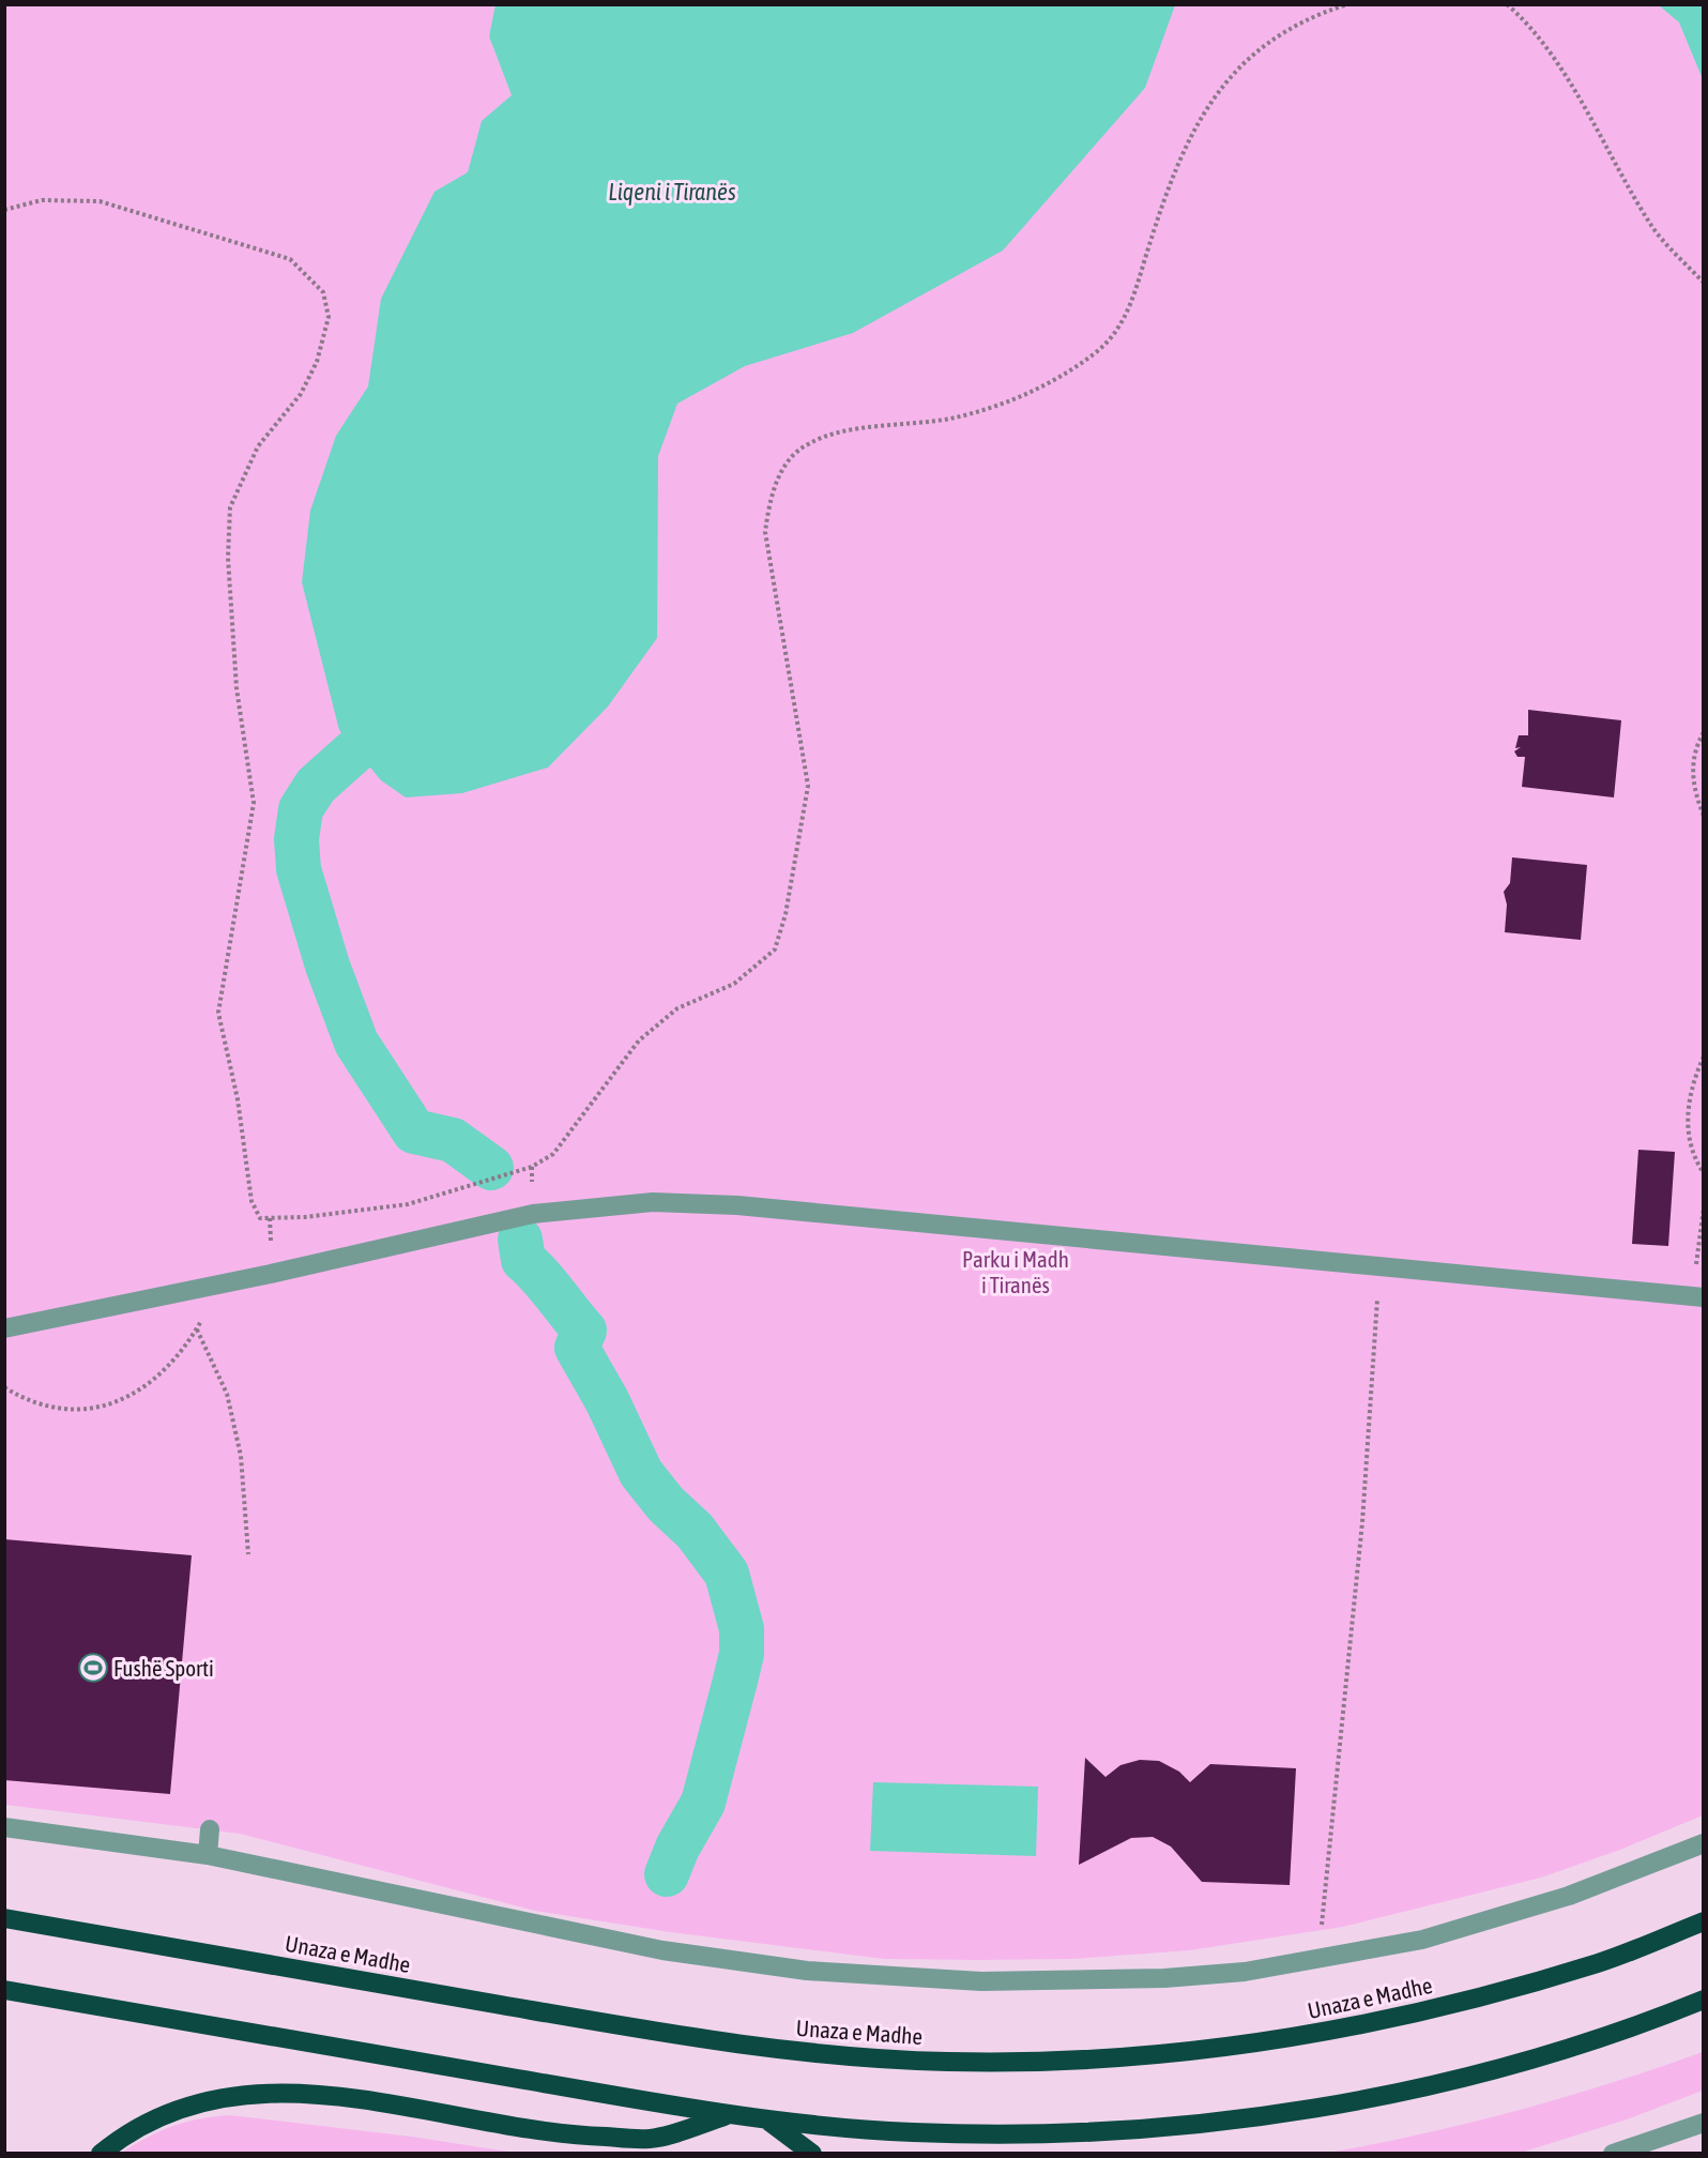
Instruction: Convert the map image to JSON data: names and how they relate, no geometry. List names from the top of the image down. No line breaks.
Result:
{"streets":{"highway":["Unaza e Madhe"]},"water":["Liqeni i Tiranës"],"parks":["Parku i Madh i Tiranës"],"places":{"sports":["Fushë Sporti"]}}
